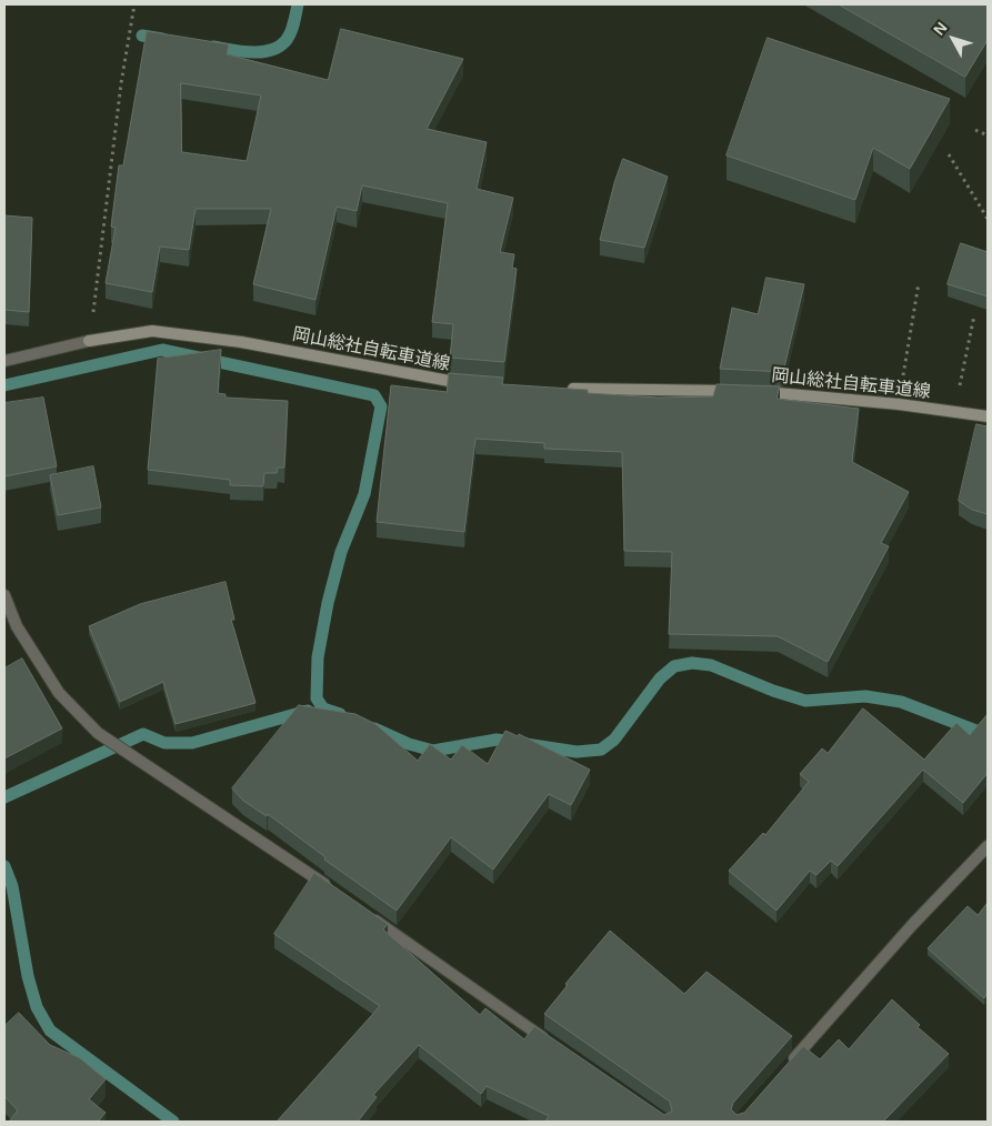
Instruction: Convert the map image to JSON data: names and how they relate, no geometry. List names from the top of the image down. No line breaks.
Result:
{"streets":{"main road":["岡山総社自転車道線"]},"north":"top left"}
